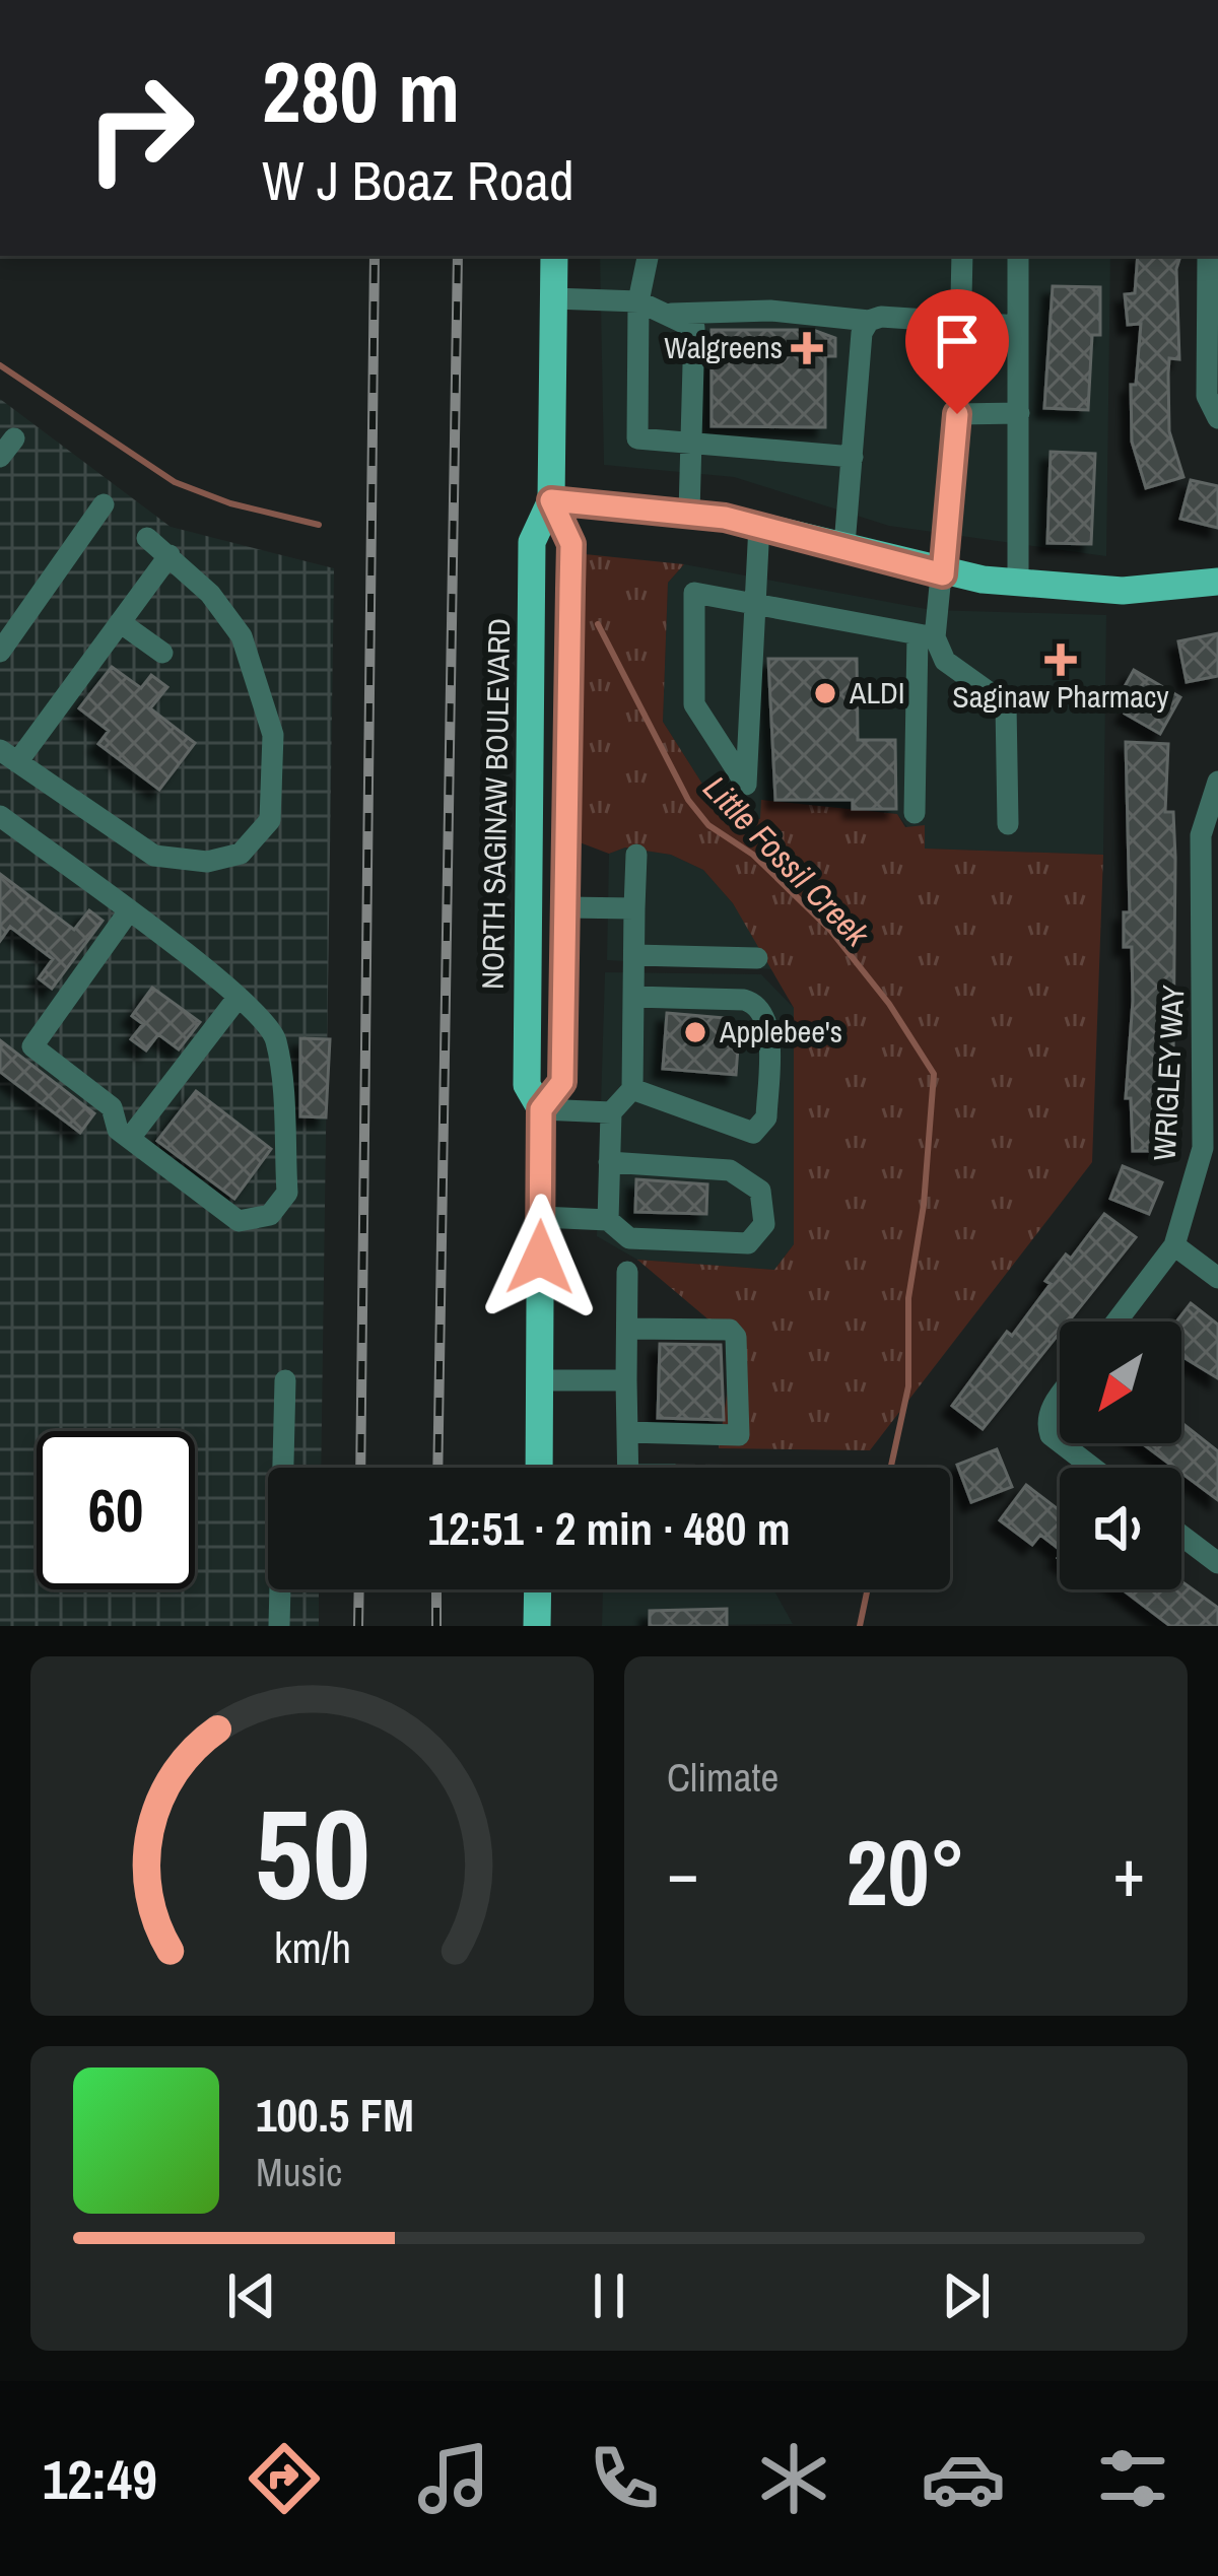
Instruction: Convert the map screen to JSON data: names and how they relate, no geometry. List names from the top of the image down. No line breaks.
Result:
{"streets":{"main road":["NORTH SAGINAW BOULEVARD"],"street":["WRIGLEY WAY"]},"water":["Little Fossil Creek"],"places":{"health":["Walgreens","Saginaw Pharmacy"],"other":["ALDI","Applebee's"]},"north":"bottom left","page":{"turn":["280 m","W J Boaz Road"],"limit":"60","trip":"12:51 · 2 min · 480 m","tile":"Climate","heat":["−","20°","+"],"song":["100.5 FM","Music"],"tabs":"12:49","gauge":["50","km/h"]}}
